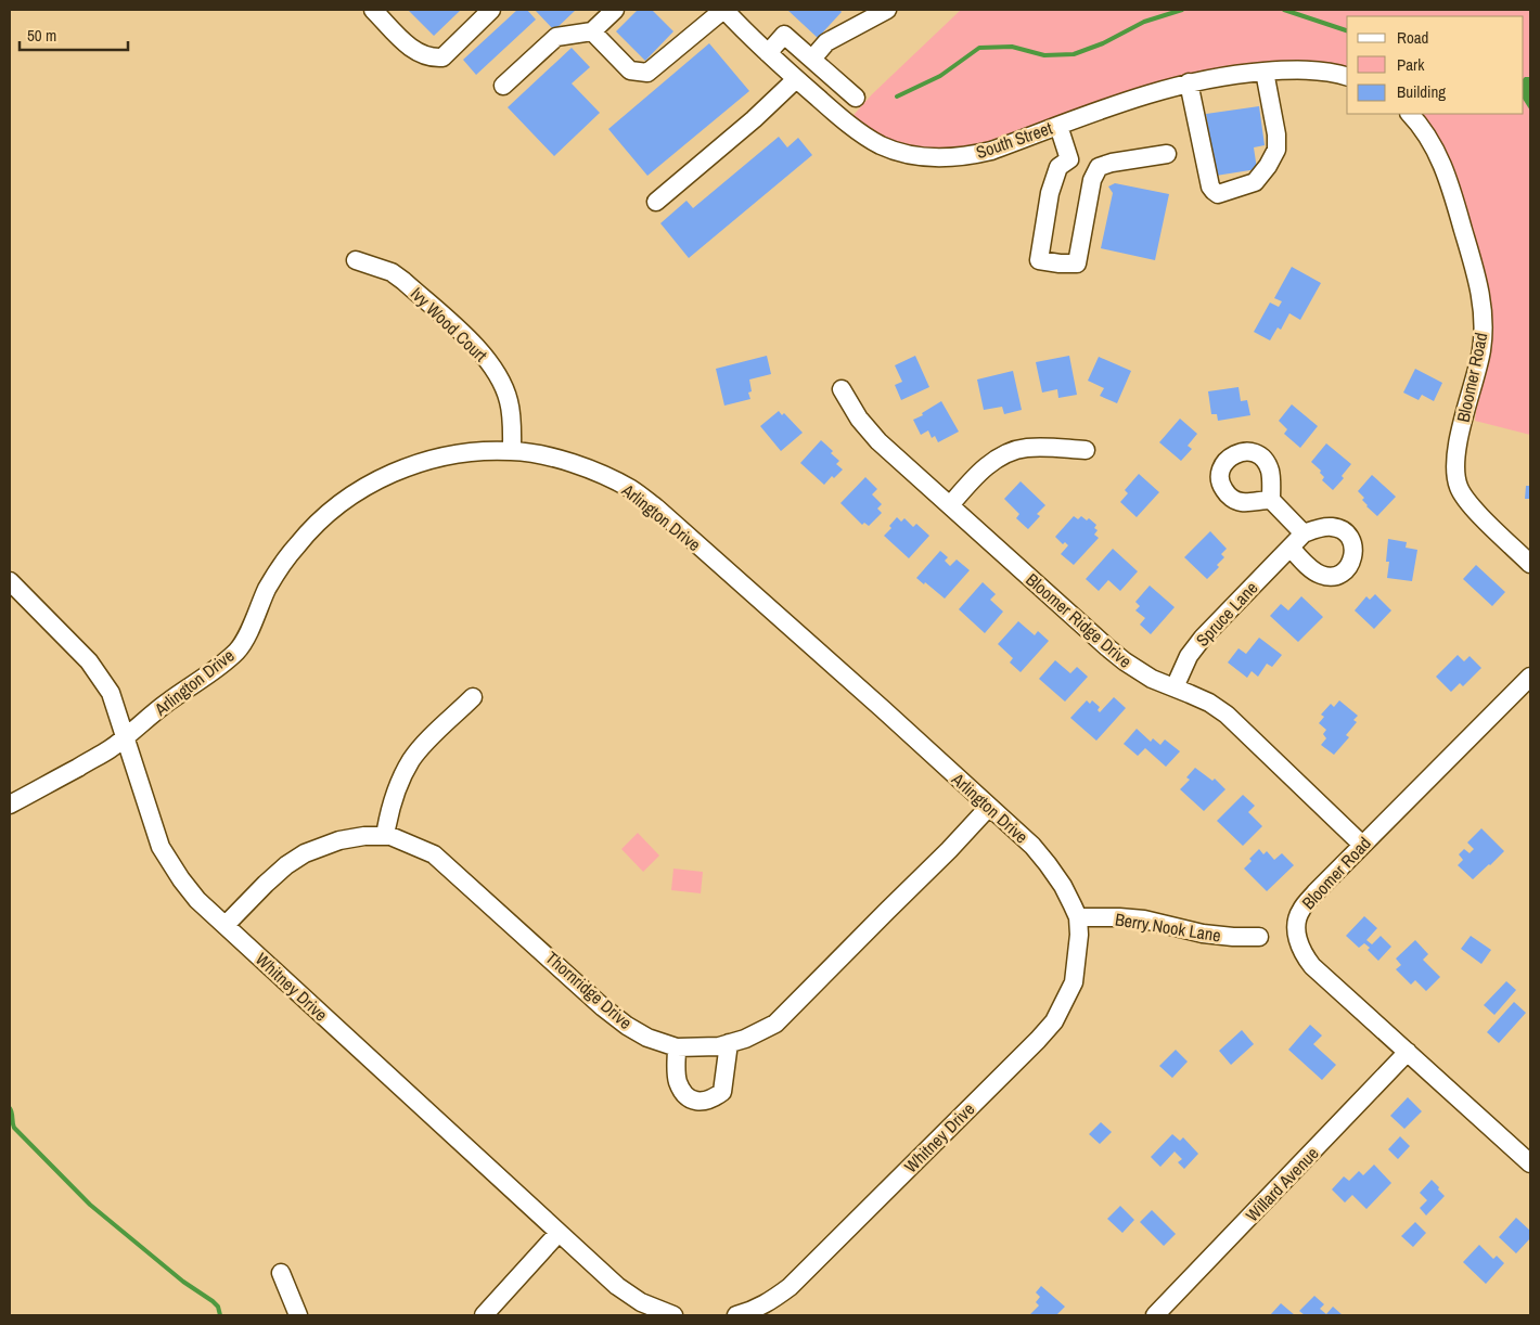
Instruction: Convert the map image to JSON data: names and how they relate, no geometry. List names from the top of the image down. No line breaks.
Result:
{"streets":{"street":["South Street","Ivy Wood Court","Bloomer Road","Arlington Drive","Spruce Lane","Bloomer Ridge Drive","Berry Nook Lane","Whitney Drive","Thornridge Drive","Willard Avenue"]},"crossings":[["Ivy Wood Court","Arlington Drive"],["Bloomer Road","Bloomer Ridge Drive"],["Bloomer Road","Willard Avenue"],["Arlington Drive","Berry Nook Lane"],["Arlington Drive","Whitney Drive"],["Arlington Drive","Thornridge Drive"],["Spruce Lane","Bloomer Ridge Drive"],["Berry Nook Lane","Whitney Drive"],["Whitney Drive","Thornridge Drive"]],"legend":["Road","Park","Building"],"scale_bar":"50 m"}
